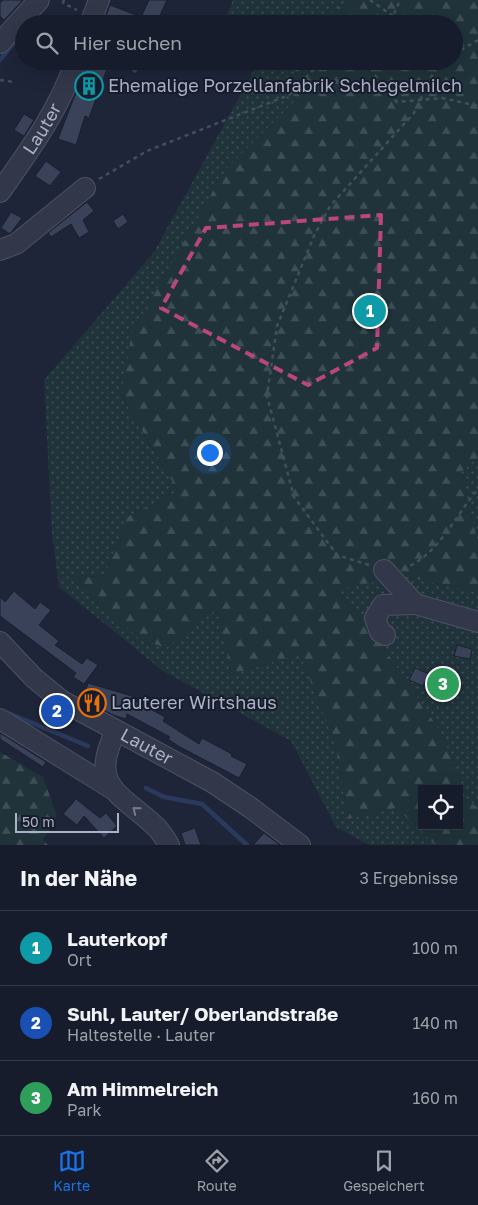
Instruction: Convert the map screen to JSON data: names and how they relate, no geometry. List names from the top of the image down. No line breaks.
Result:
{"streets":{"street":["Lauter"]},"places":{"building":["Ehemalige Porzellanfabrik Schlegelmilch"],"restaurant":["Lauterer Wirtshaus"]},"scale_bar":"50 m","page":{"search":"Hier suchen","pins":["1","3","2"],"scale":"50 m","heading":["In der Nähe","3 Ergebnisse"],"list":[{"mark":"1","name":"Lauterkopf","note":"Ort","value":"100 m"},{"mark":"2","name":"Suhl, Lauter/ Oberlandstraße","note":"Haltestelle · Lauter","value":"140 m"},{"mark":"3","name":"Am Himmelreich","note":"Park","value":"160 m"}],"nav":["Karte","Route","Gespeichert"]}}
